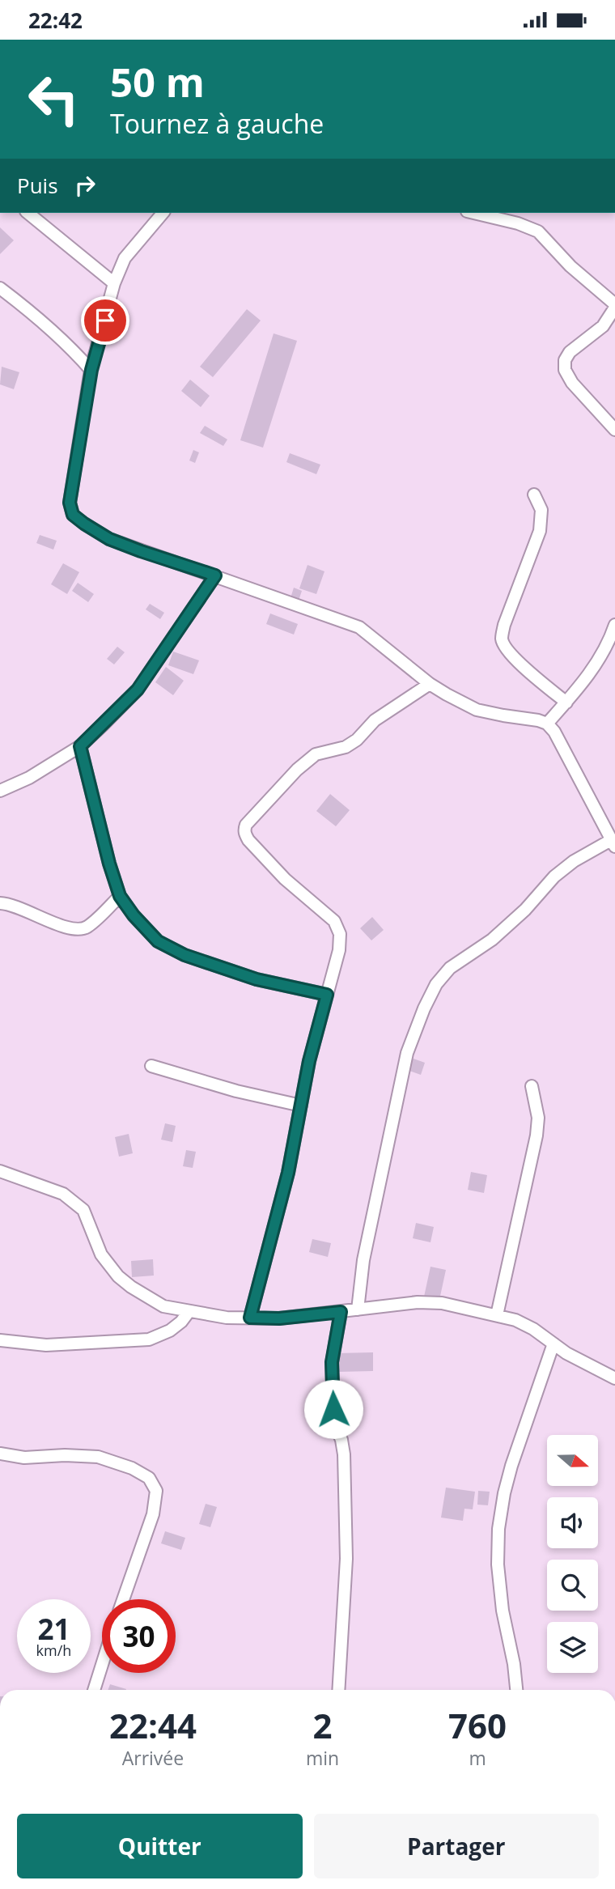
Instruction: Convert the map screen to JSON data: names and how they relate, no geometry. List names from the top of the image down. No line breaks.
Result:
{"north":"right","page":{"status":"22:42","turn":["50 m","Tournez à gauche"],"then":"Puis","speed":"21 km/h","limit":"30","eta":["22:44","Arrivée","2","min","760","m"],"buttons":["Quitter","Partager"]}}
